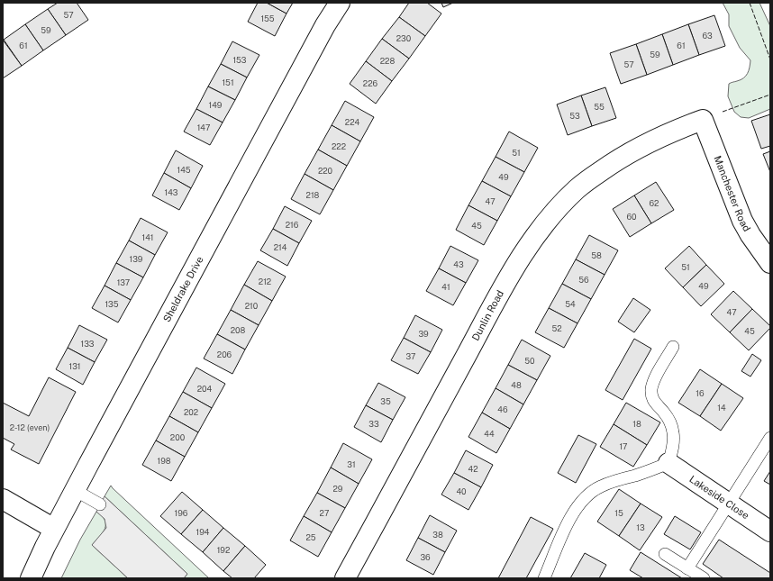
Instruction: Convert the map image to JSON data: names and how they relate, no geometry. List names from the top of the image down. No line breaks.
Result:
{"streets":{"street":["Manchester Road","Sheldrake Drive","Dunlin Road","Lakeside Close"]},"crossings":[["Manchester Road","Dunlin Road"]],"house_numbers":["57","155","59","63","230","61","61","59","153","228","57","151","226","149","55","53","224","147","222","51","145","220","49","143","218","47","62","60","216","45","141","214","58","139","43","51","56","212","137","49","41","135","54","210","47","52","208","45","39","133","206","37","50","131","48","204","16","35","14","46","202","33","18","2-12 (even)","44","200","17","198","31","42","29","40","196","27","15","13","194","38","25","192","36"]}
